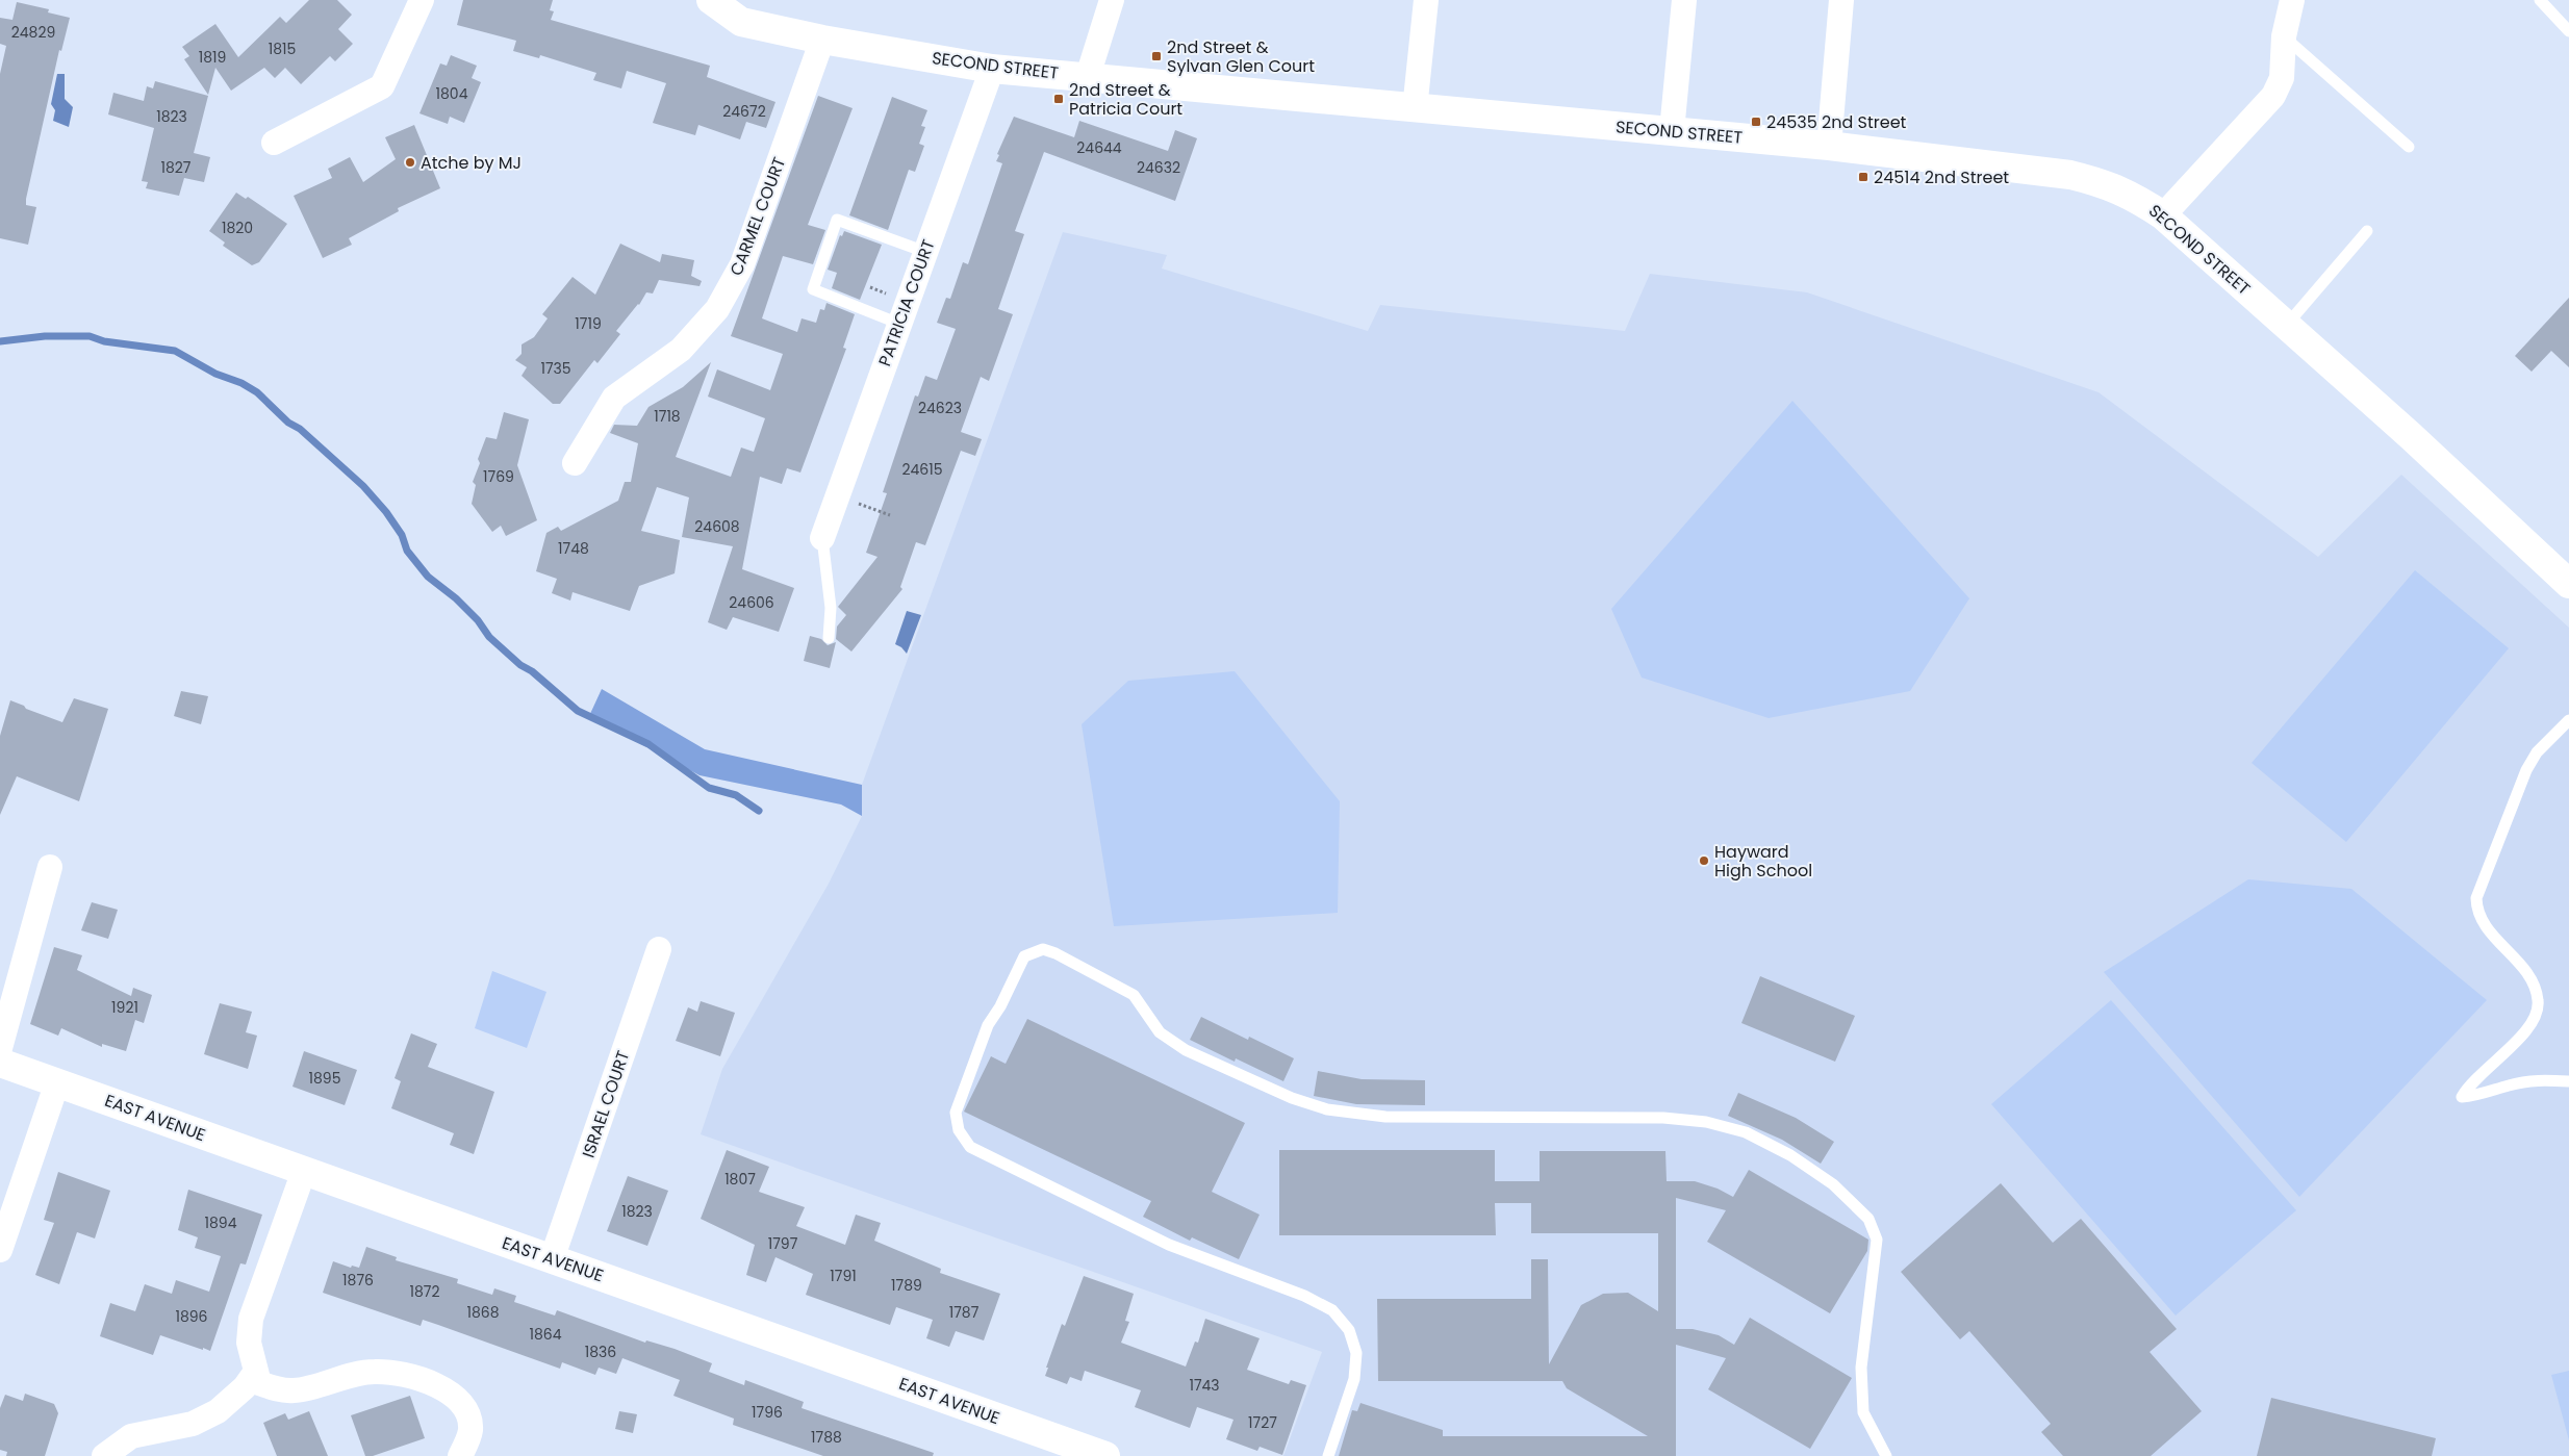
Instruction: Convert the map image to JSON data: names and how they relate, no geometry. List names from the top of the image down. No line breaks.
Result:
{"streets":{"street":["SECOND STREET","CARMEL COURT","PATRICIA COURT","ISRAEL COURT","EAST AVENUE"]},"crossings":[["SECOND STREET","CARMEL COURT"],["SECOND STREET","PATRICIA COURT"],["ISRAEL COURT","EAST AVENUE"]],"places":{"transit":["2nd Street & Sylvan Glen Court","2nd Street & Patricia Court","24535 2nd Street","24514 2nd Street"],"other":["Atche by MJ","Hayward High School"]},"house_numbers":["24829","1815","1819","1804","24672","1823","24644","1827","24632","1820","1719","1735","24623","1718","24615","1769","24608","1748","24606","1921","1895","1807","1823","1894","1797","1791","1876","1789","1872","1868","1787","1896","1864","1836","1743","1796","1727","1788"]}
